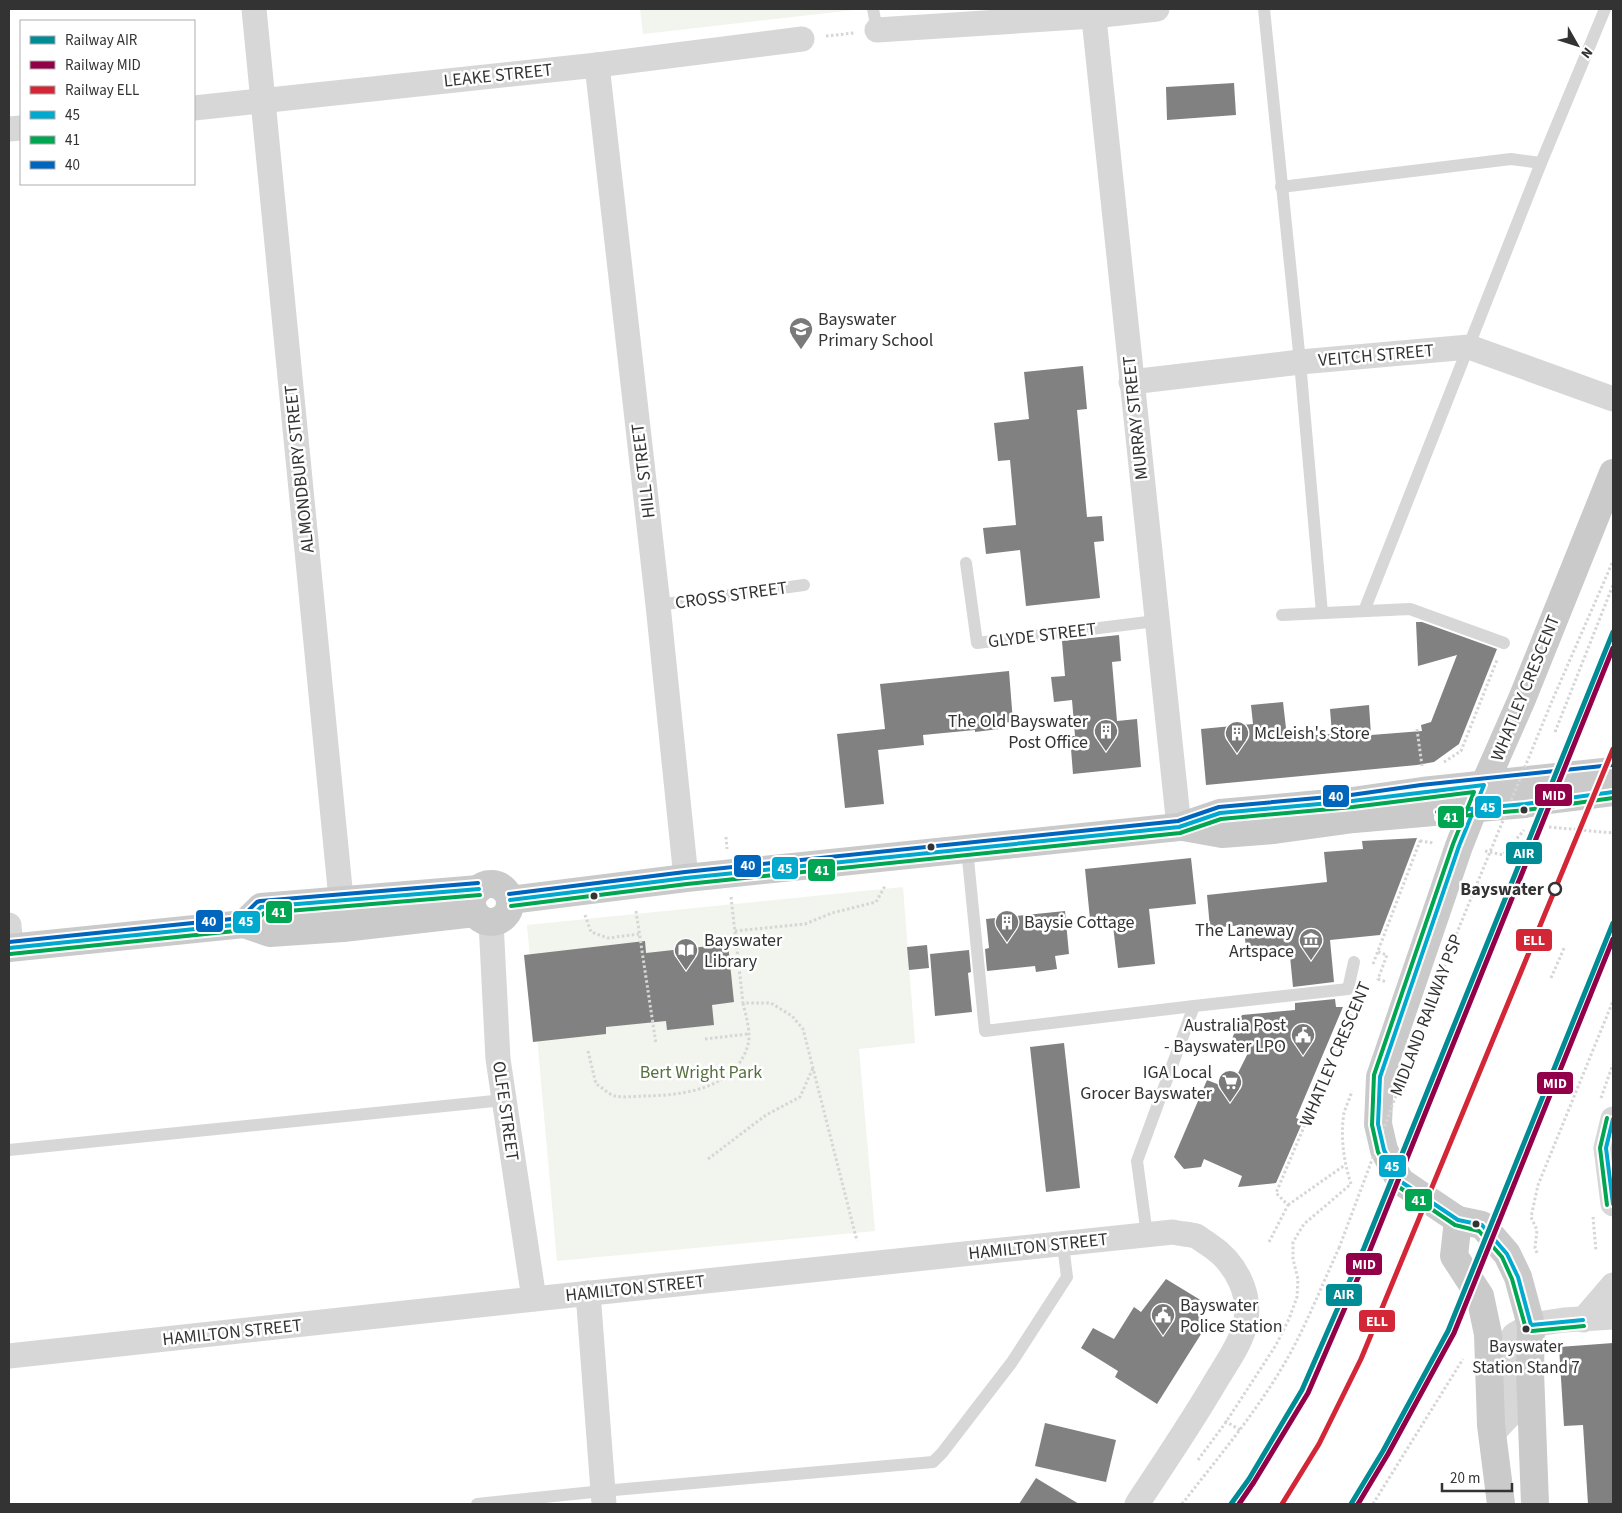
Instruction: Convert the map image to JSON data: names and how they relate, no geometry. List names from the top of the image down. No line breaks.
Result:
{"streets":{"main road":["WHATLEY CRESCENT"],"street":["LEAKE STREET","VEITCH STREET","MURRAY STREET","ALMONDBURY STREET","HILL STREET","OLFE STREET","HAMILTON STREET"],"lane":["CROSS STREET","GLYDE STREET"],"path":["MIDLAND RAILWAY PSP"]},"crossings":[["LEAKE STREET","ALMONDBURY STREET"],["LEAKE STREET","HILL STREET"],["VEITCH STREET","MURRAY STREET"],["MURRAY STREET","GLYDE STREET"],["HILL STREET","CROSS STREET"],["OLFE STREET","HAMILTON STREET"]],"parks":["Bert Wright Park"],"places":{"school or university":["Bayswater Primary School"],"building":["The Old Bayswater Post Office","McLeish's Store","Baysie Cottage"],"other":["Bayswater","Bayswater Station Stand 7"],"museum":["The Laneway Artspace"],"library":["Bayswater Library"],"public building":["Australia Post - Bayswater LPO","Bayswater Police Station"],"supermarket":["IGA Local Grocer Bayswater"]},"lines":["rail line AIR","rail line MID","rail line ELL","transit line 40","transit line 45","transit line 41"],"legend":["Railway AIR","Railway MID","Railway ELL","45","41","40"],"scale_bar":"20 m","north":"bottom right"}
